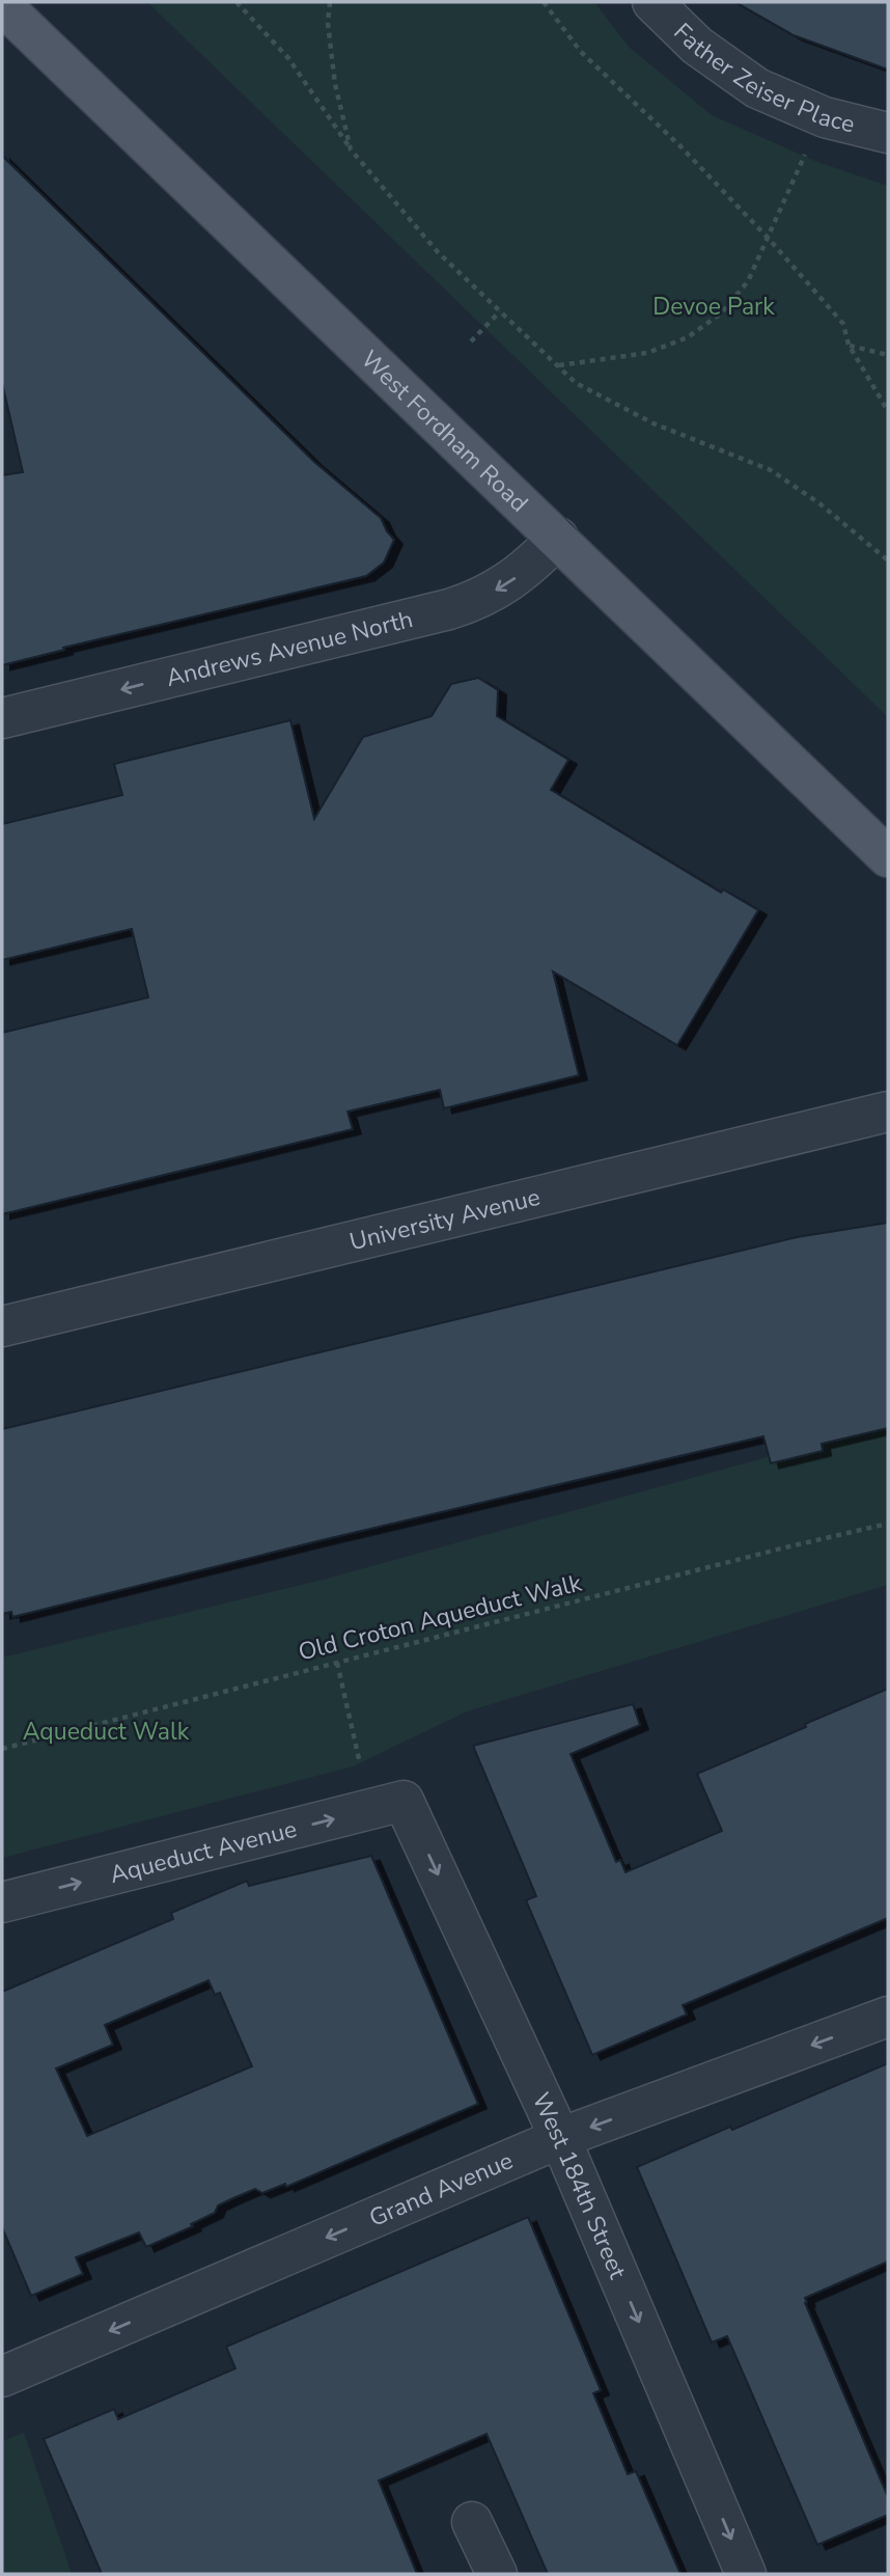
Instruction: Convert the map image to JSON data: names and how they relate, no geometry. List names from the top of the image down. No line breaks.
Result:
{"streets":{"main road":["West Fordham Road"],"street":["Father Zeiser Place","Andrews Avenue North","University Avenue","Aqueduct Avenue","West 184th Street","Grand Avenue"],"path":["Old Croton Aqueduct Walk"]},"crossings":[["West Fordham Road","Andrews Avenue North"],["Aqueduct Avenue","West 184th Street"],["West 184th Street","Grand Avenue"]],"one_way":["Andrews Avenue North","Aqueduct Avenue","West 184th Street","Grand Avenue"],"parks":["Devoe Park","Aqueduct Walk"]}
